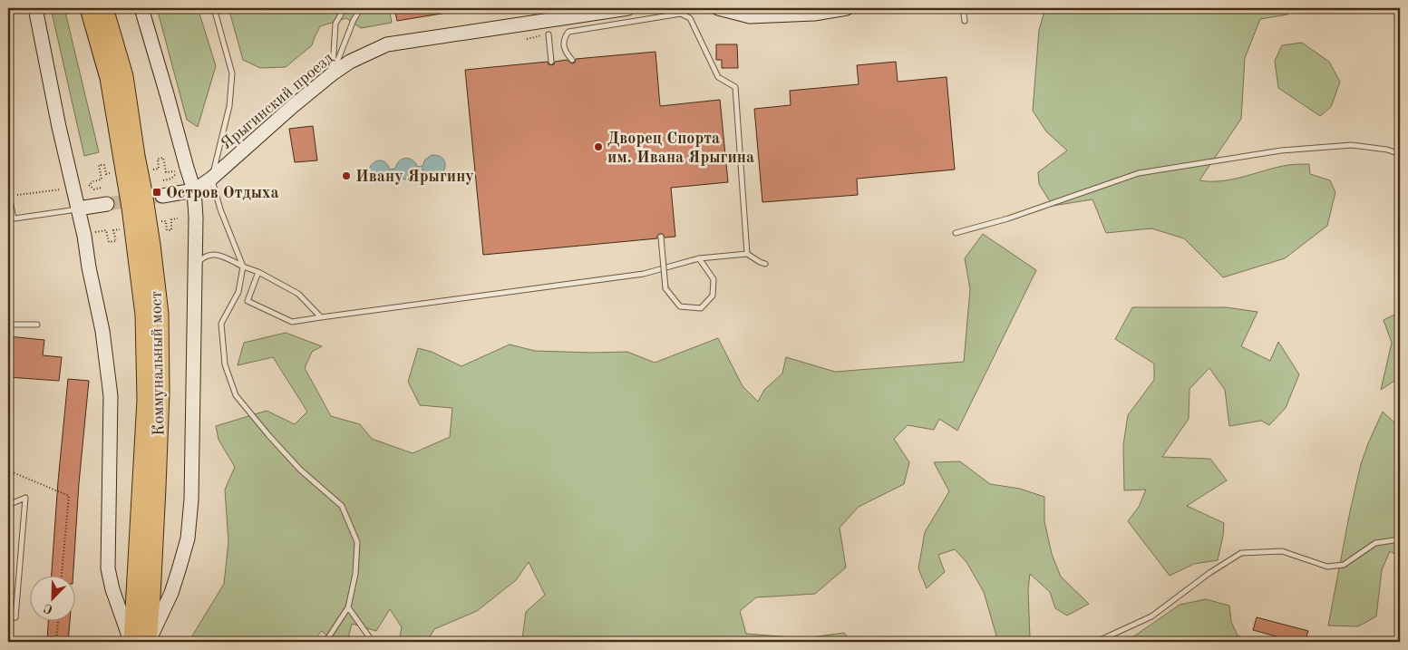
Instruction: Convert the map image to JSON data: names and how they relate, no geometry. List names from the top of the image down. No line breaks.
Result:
{"streets":{"highway":["Коммунальный мост"],"main road":["Ярыгинский проезд"]},"places":{"other":["Дворец Спорта им. Ивана Ярыгина","Ивану Ярыгину"],"transit":["Остров Отдыха"]},"north":"bottom left"}
